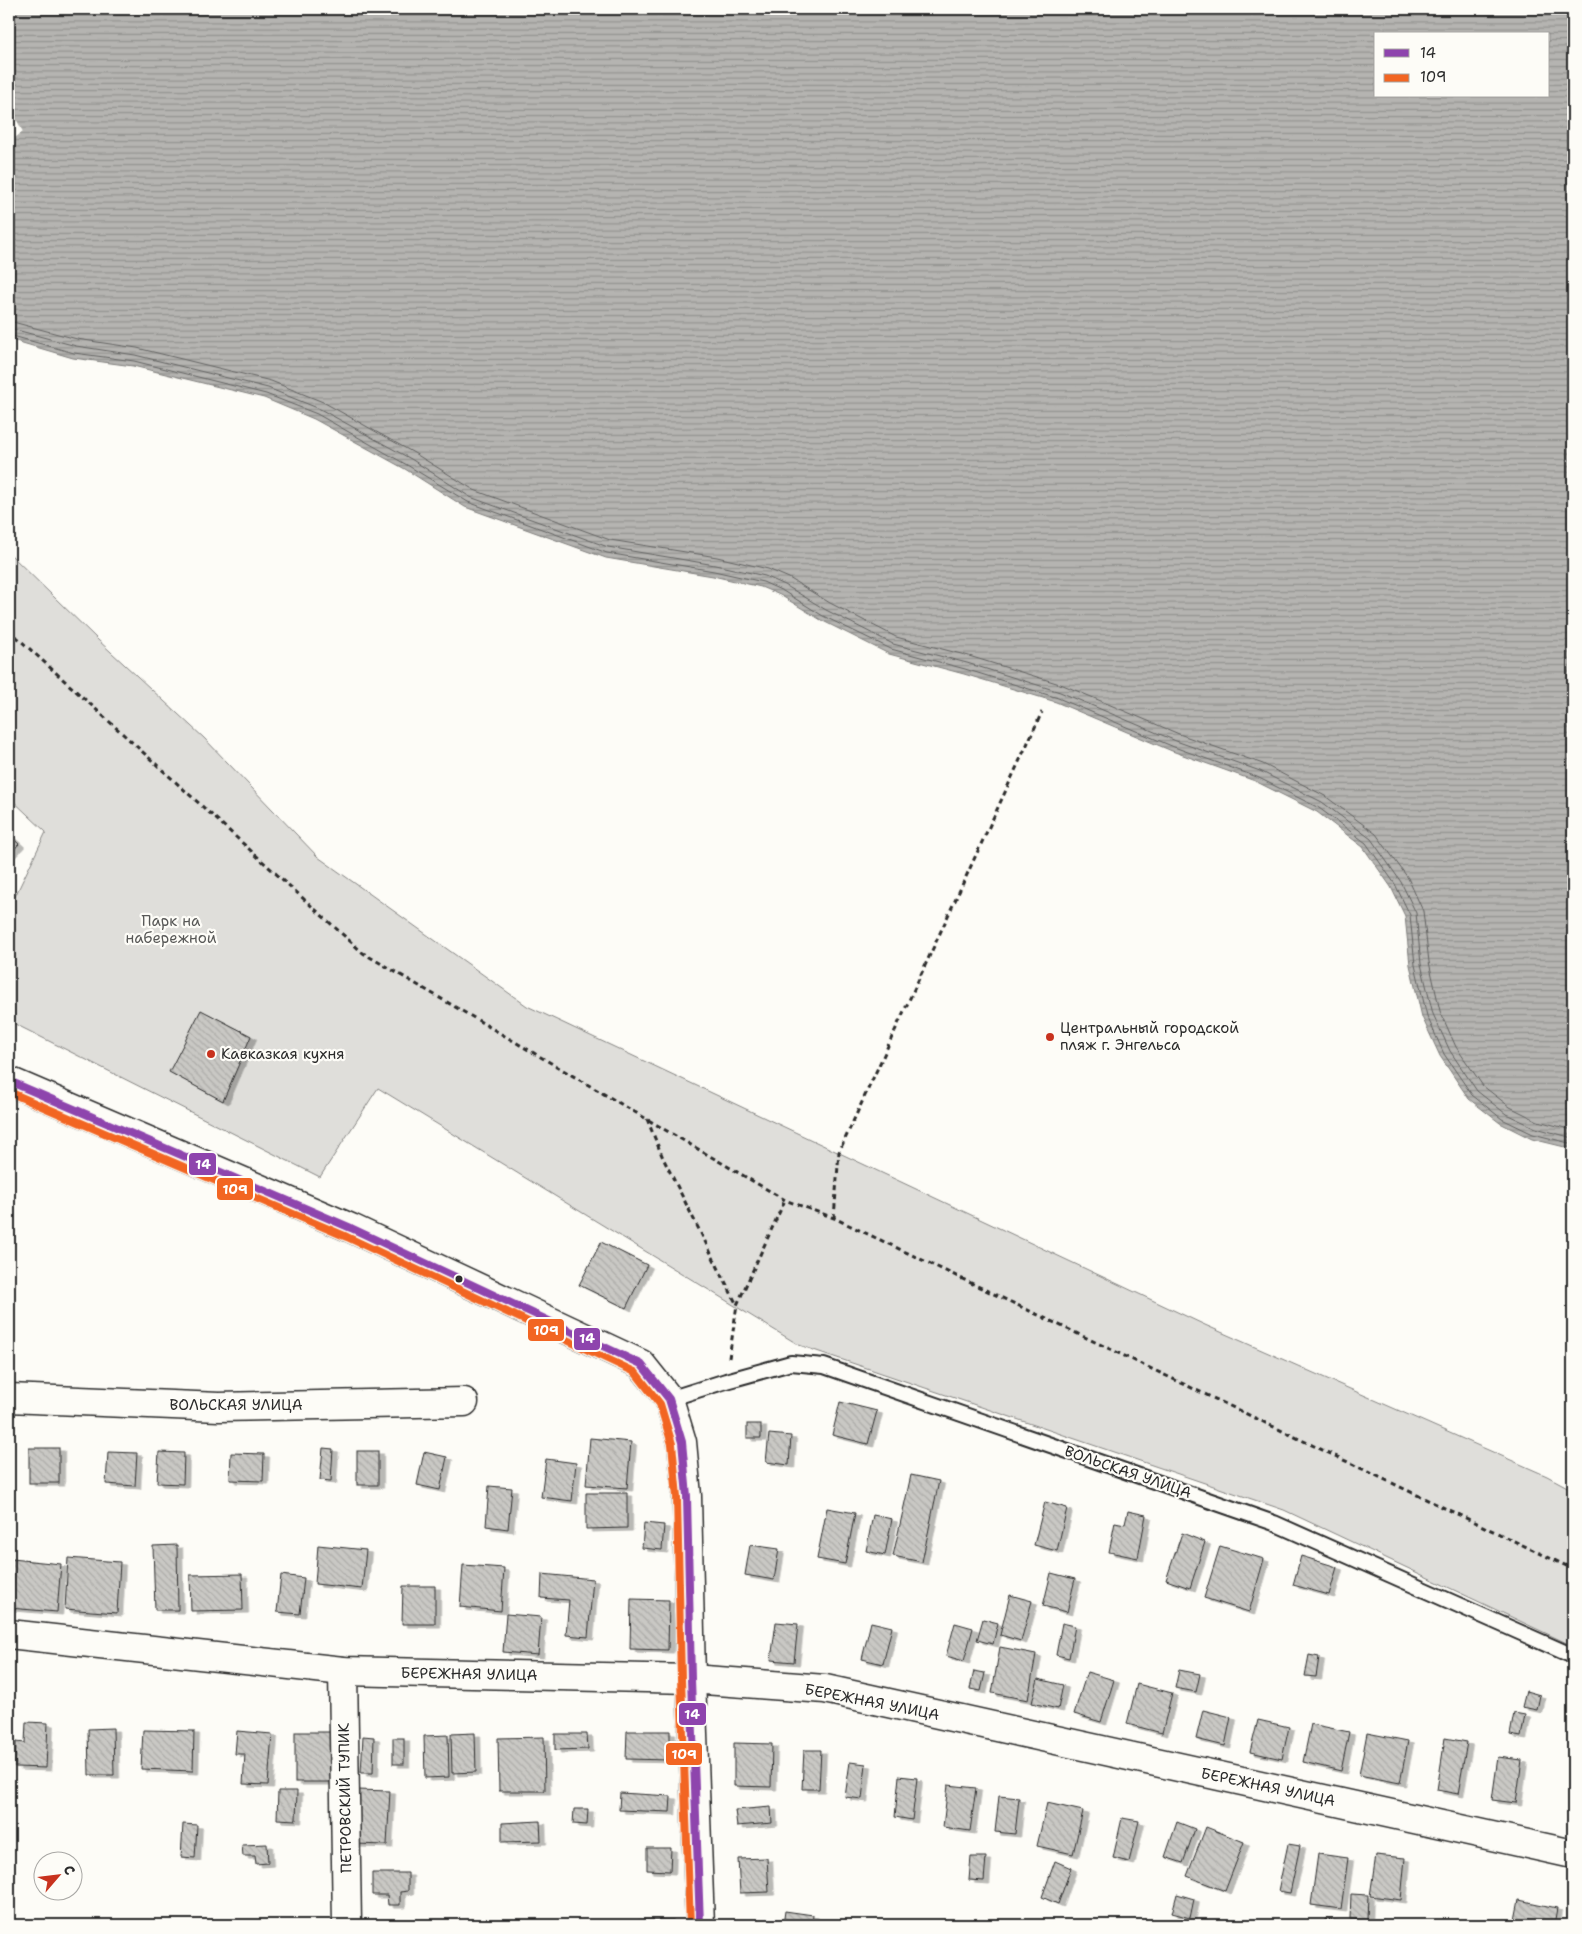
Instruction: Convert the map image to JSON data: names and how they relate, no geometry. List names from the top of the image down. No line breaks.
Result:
{"streets":{"street":["ВОЛЬСКАЯ УЛИЦА","БЕРЕЖНАЯ УЛИЦА","ПЕТРОВСКИЙ ТУПИК"]},"crossings":[["БЕРЕЖНАЯ УЛИЦА","ПЕТРОВСКИЙ ТУПИК"]],"parks":["Парк на набережной"],"places":["Центральный городской пляж г. Энгельса","Кавказкая кухня"],"lines":["transit line 14","transit line 109"],"legend":["14","109"],"north":"top right"}
